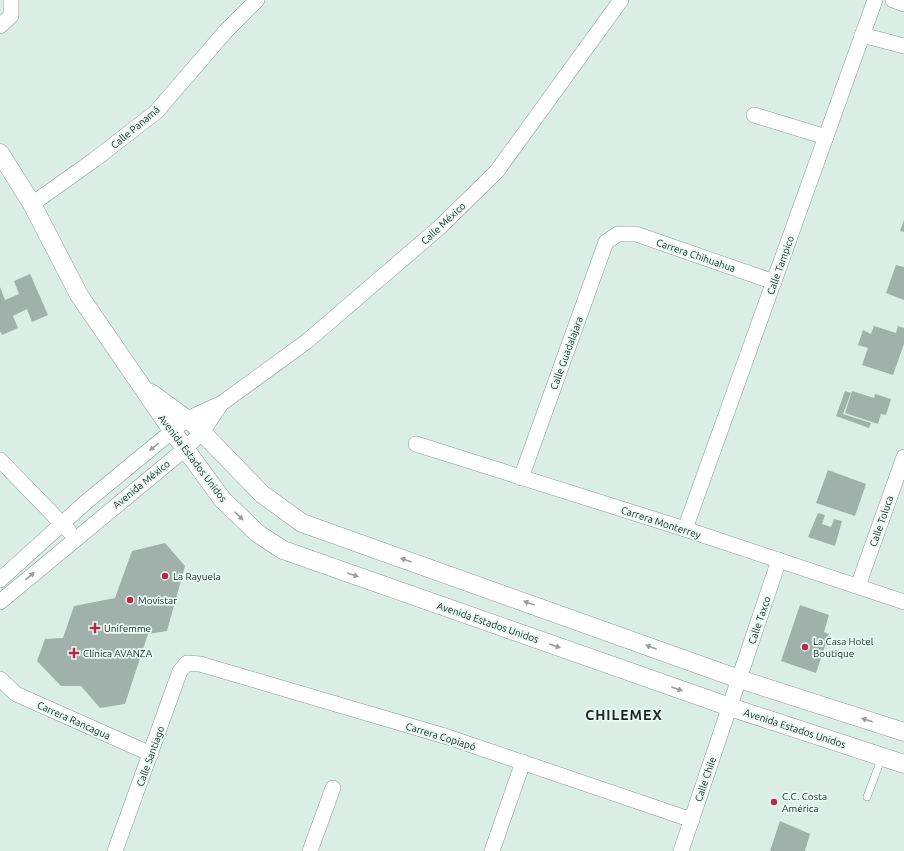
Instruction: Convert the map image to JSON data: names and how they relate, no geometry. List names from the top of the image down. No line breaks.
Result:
{"streets":{"street":["Calle Panamá","Calle México","Carrera Chihuahua","Calle Tampico","Calle Guadalajara","Avenida Estados Unidos","Avenida México","Calle Toluca","Carrera Monterrey","Calle Taxco","Carrera Rancagua","Carrera Copiapó","Calle Santiago","Calle Chile"]},"crossings":[["Calle Panamá","Avenida Estados Unidos"],["Calle México","Avenida México"],["Carrera Chihuahua","Calle Tampico"],["Carrera Chihuahua","Calle Guadalajara"],["Calle Tampico","Carrera Monterrey"],["Calle Guadalajara","Carrera Monterrey"],["Avenida Estados Unidos","Avenida México"],["Avenida Estados Unidos","Calle Taxco"],["Avenida Estados Unidos","Calle Chile"],["Calle Toluca","Carrera Monterrey"],["Carrera Monterrey","Calle Taxco"],["Calle Taxco","Calle Chile"],["Carrera Rancagua","Calle Santiago"],["Carrera Copiapó","Calle Santiago"],["Carrera Copiapó","Calle Chile"]],"districts":["CHILEMEX"],"places":{"other":["La Rayuela","Movistar","La Casa Hotel Boutique","C.C. Costa América"],"health":["Unifemme","Clínica AVANZA"]}}
